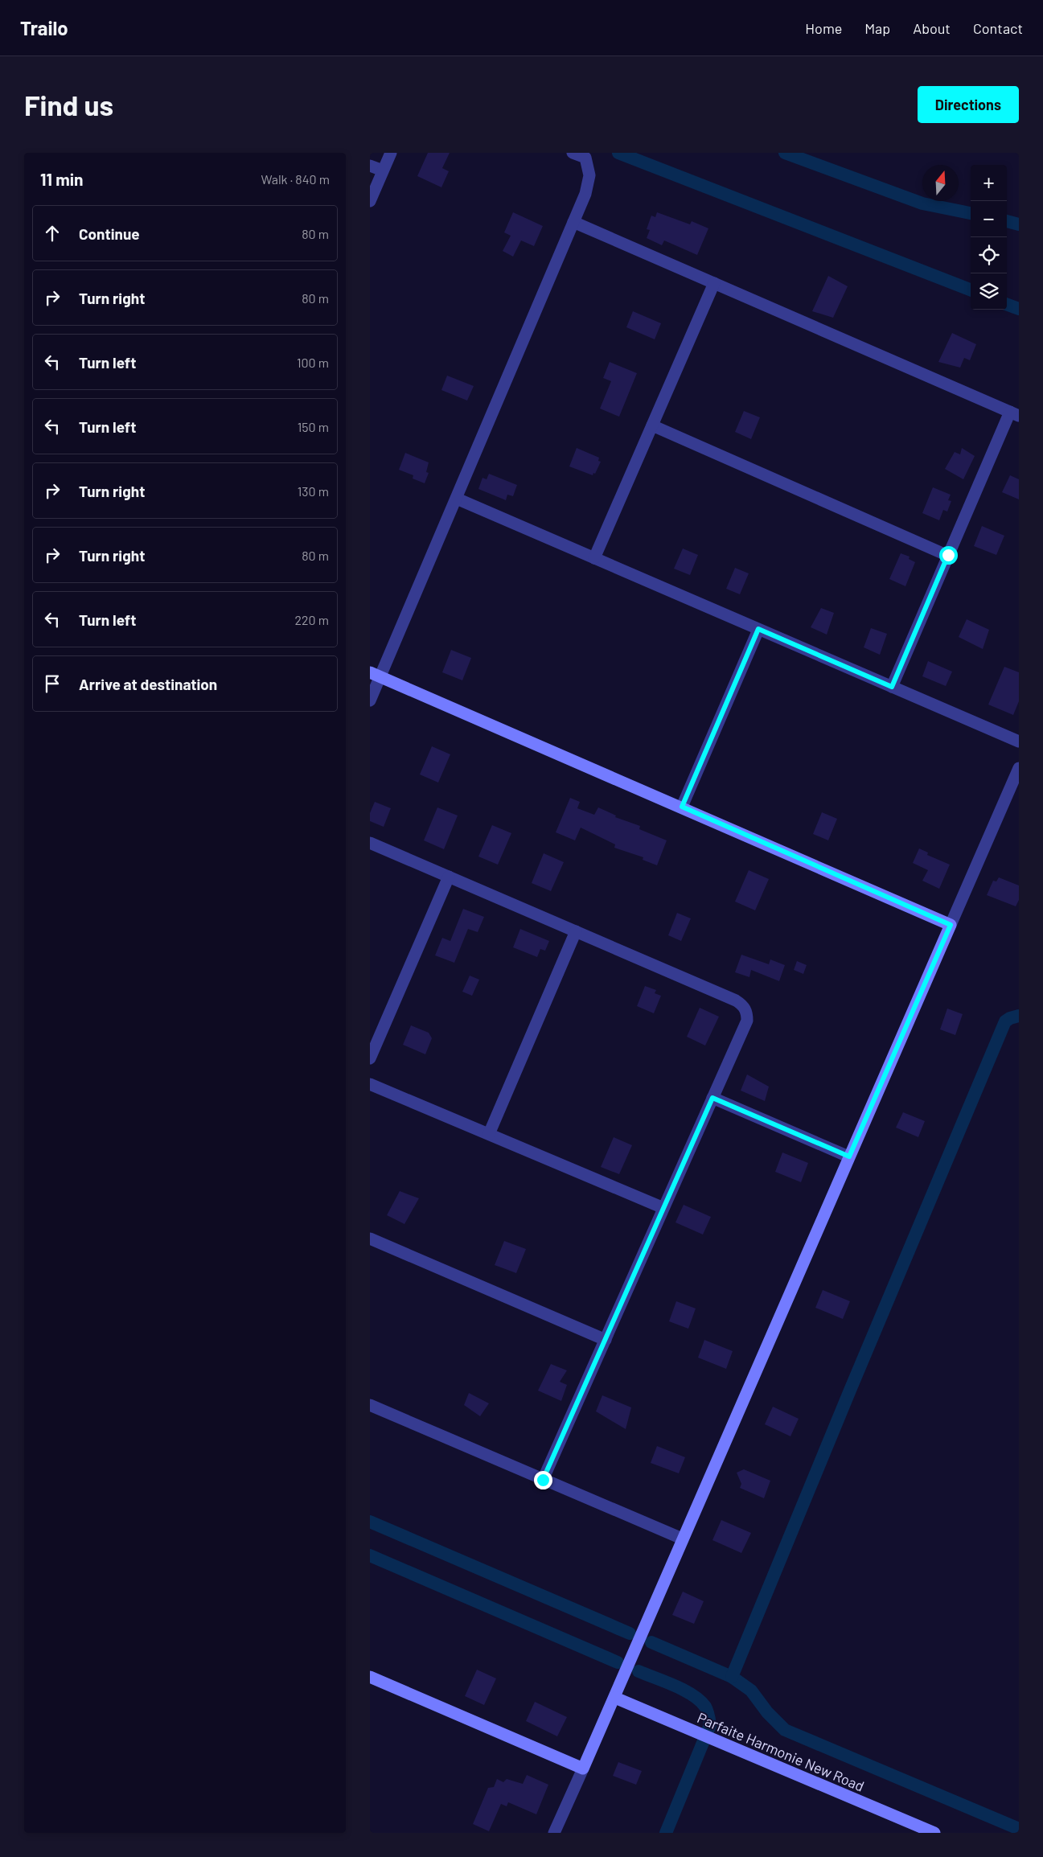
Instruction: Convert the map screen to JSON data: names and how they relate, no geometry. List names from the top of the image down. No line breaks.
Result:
{"streets":{"street":["Parfaite Harmonie New Road"]},"north":"top","page":{"header":"Trailo","nav":["Home","Map","About","Contact"],"buttons":"Directions","title":"Find us","heading":["11 min","Walk · 840 m"],"map_buttons":["+","−"],"list":[["Continue","80 m"],["Turn right","80 m"],["Turn left","100 m"],["Turn left","150 m"],["Turn right","130 m"],["Turn right","80 m"],["Turn left","220 m"],"Arrive at destination"]}}
